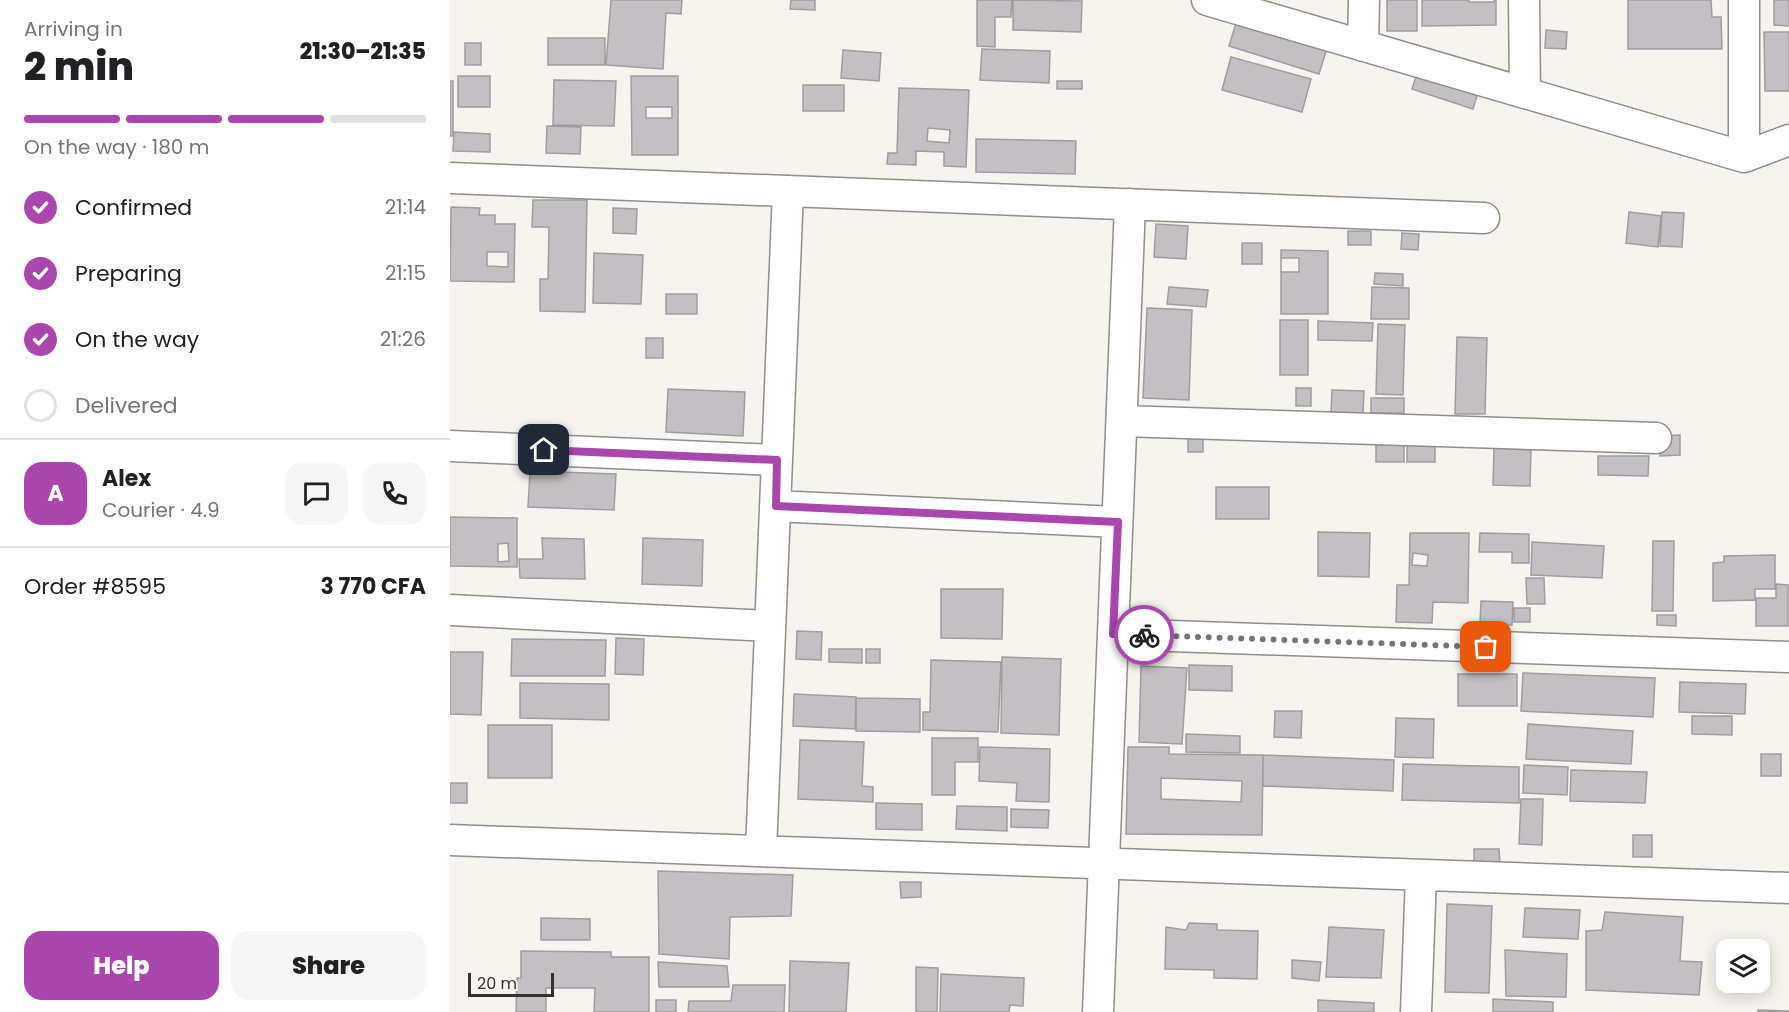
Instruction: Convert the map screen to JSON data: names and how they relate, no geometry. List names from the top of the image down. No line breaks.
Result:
{"scale_bar":"20 m","page":{"heading":["2 min","Arriving in","21:30–21:35"],"panel":["Alex","Courier · 4.9","Order #8595","3 770 CFA"],"bar":"On the way · 180 m","list":[["Confirmed","21:14"],["Preparing","21:15"],["On the way","21:26"],"Delivered"],"round":"A","buttons":["Help","Share"],"scale":"20 m"}}
